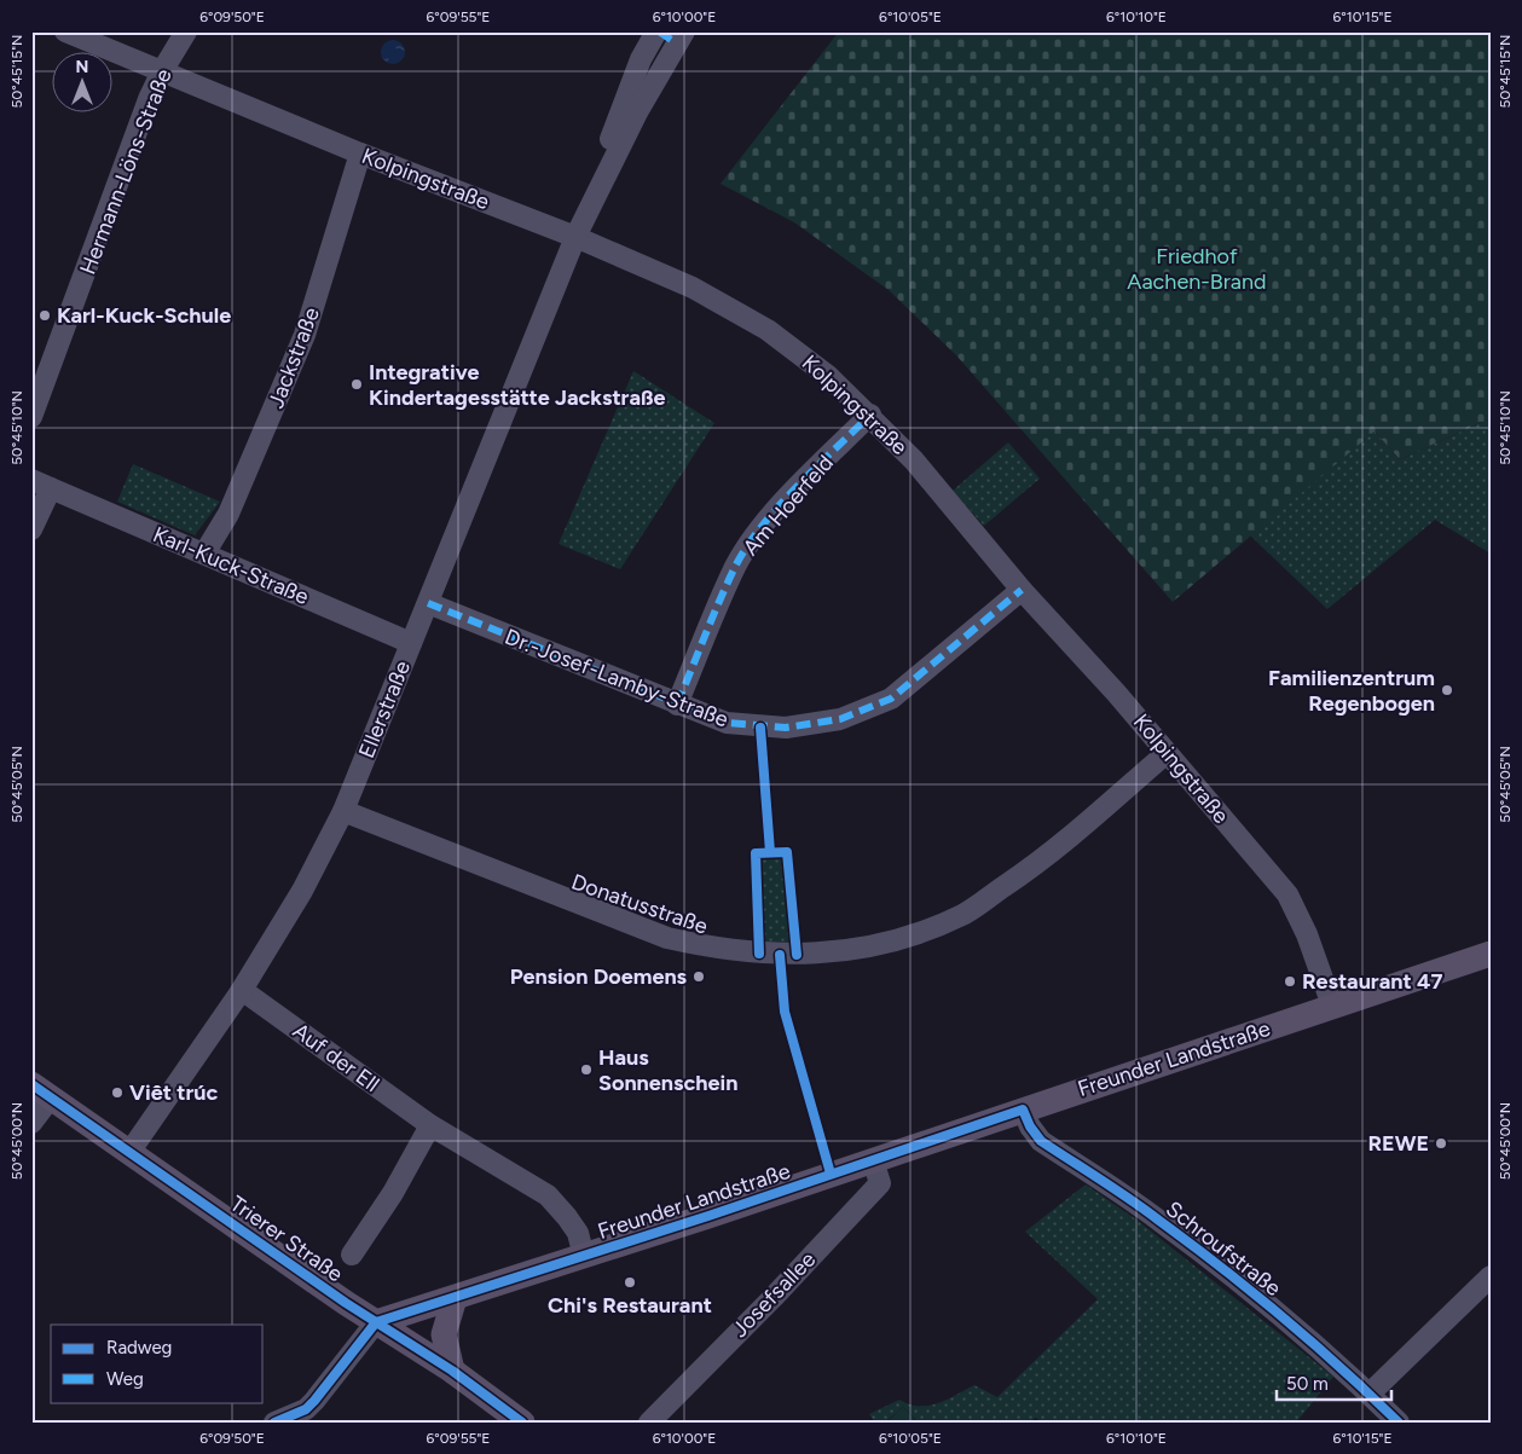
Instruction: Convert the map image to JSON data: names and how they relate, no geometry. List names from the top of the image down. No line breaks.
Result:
{"streets":{"main road":["Freunder Landstraße","Trierer Straße"],"street":["Hermann-Löns-Straße","Kolpingstraße","Jackstraße","Am Hoerfeld","Karl-Kuck-Straße","Dr.-Josef-Lamby-Straße","Ellerstraße","Donatusstraße","Auf der Ell","Schroufstraße","Josefsallee"]},"crossings":[["Hermann-Löns-Straße","Kolpingstraße"],["Kolpingstraße","Jackstraße"],["Kolpingstraße","Am Hoerfeld"],["Kolpingstraße","Dr.-Josef-Lamby-Straße"],["Kolpingstraße","Ellerstraße"],["Kolpingstraße","Donatusstraße"],["Kolpingstraße","Freunder Landstraße"],["Jackstraße","Karl-Kuck-Straße"],["Am Hoerfeld","Dr.-Josef-Lamby-Straße"],["Karl-Kuck-Straße","Ellerstraße"],["Dr.-Josef-Lamby-Straße","Ellerstraße"],["Ellerstraße","Donatusstraße"],["Ellerstraße","Auf der Ell"],["Ellerstraße","Trierer Straße"],["Auf der Ell","Freunder Landstraße"],["Freunder Landstraße","Trierer Straße"],["Freunder Landstraße","Schroufstraße"],["Freunder Landstraße","Josefsallee"]],"parks":["Friedhof Aachen-Brand"],"places":["Karl-Kuck-Schule","Integrative Kindertagesstätte Jackstraße","Familienzentrum Regenbogen","Pension Doemens","Restaurant 47","Haus Sonnenschein","Viêt trúc","REWE","Chi's Restaurant"],"legend":["Radweg","Weg"],"scale_bar":"50 m","north":"top","coordinates":["6°09'50\"E","6°09'55\"E","6°10'00\"E","6°10'05\"E","6°10'10\"E","6°10'15\"E","50°45'15\"N","50°45'10\"N","50°45'05\"N","50°45'00\"N"]}
